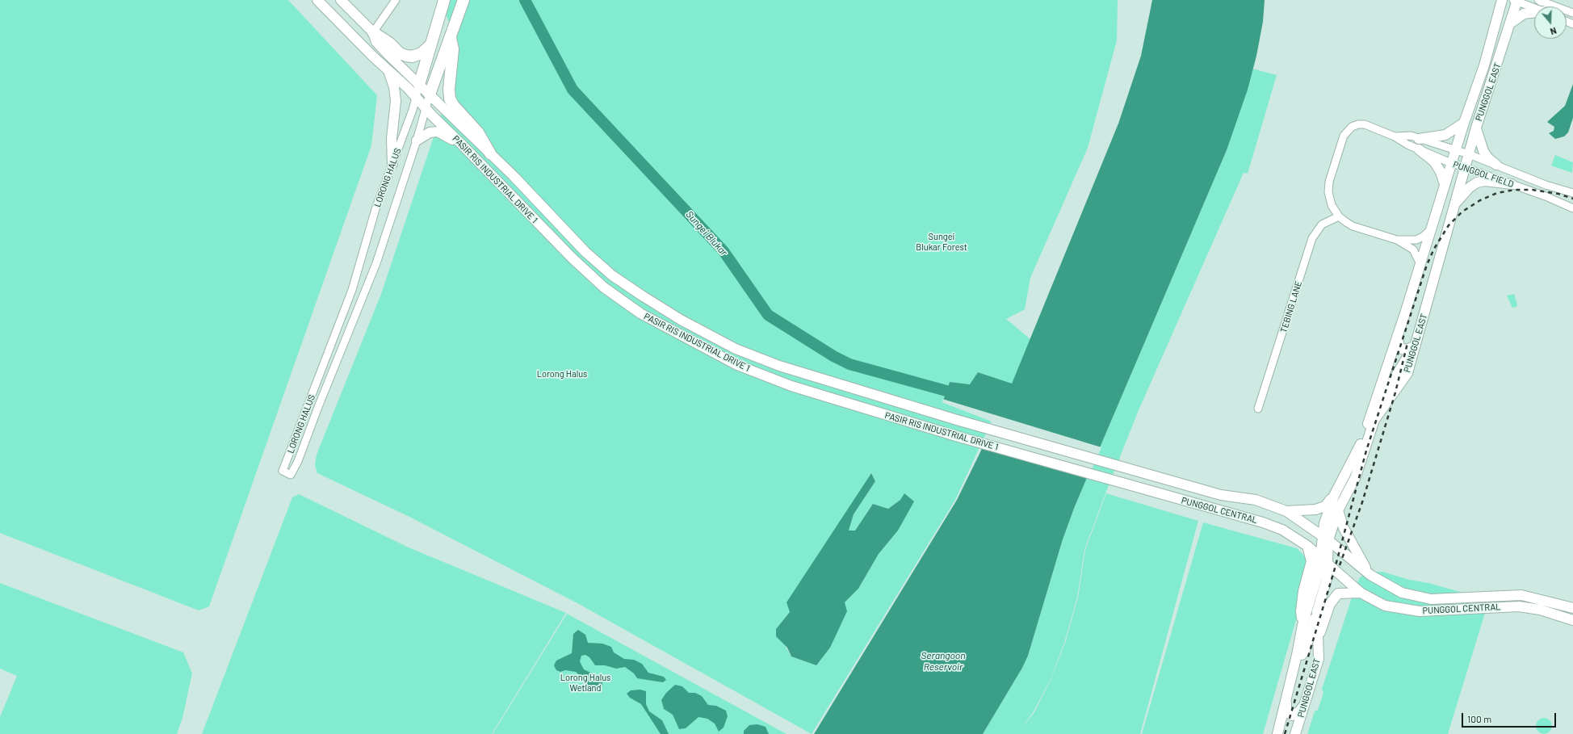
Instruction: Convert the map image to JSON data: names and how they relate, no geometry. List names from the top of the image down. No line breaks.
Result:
{"streets":{"main road":["PUNGGOL EAST","PASIR RIS INDUSTRIAL DRIVE 1","PUNGGOL CENTRAL"],"street":["PUNGGOL FIELD","LORONG HALUS","TEBING LANE"]},"crossings":[["PUNGGOL EAST","PUNGGOL FIELD"],["PUNGGOL EAST","TEBING LANE"],["PUNGGOL EAST","PUNGGOL CENTRAL"],["PUNGGOL FIELD","TEBING LANE"],["LORONG HALUS","PASIR RIS INDUSTRIAL DRIVE 1"],["PASIR RIS INDUSTRIAL DRIVE 1","PUNGGOL CENTRAL"]],"water":["Sungei Blukar","Serangoon Reservoir"],"parks":["Sungei Blukar Forest","Lorong Halus","Lorong Halus Wetland"],"scale_bar":"100 m","north":"bottom"}
